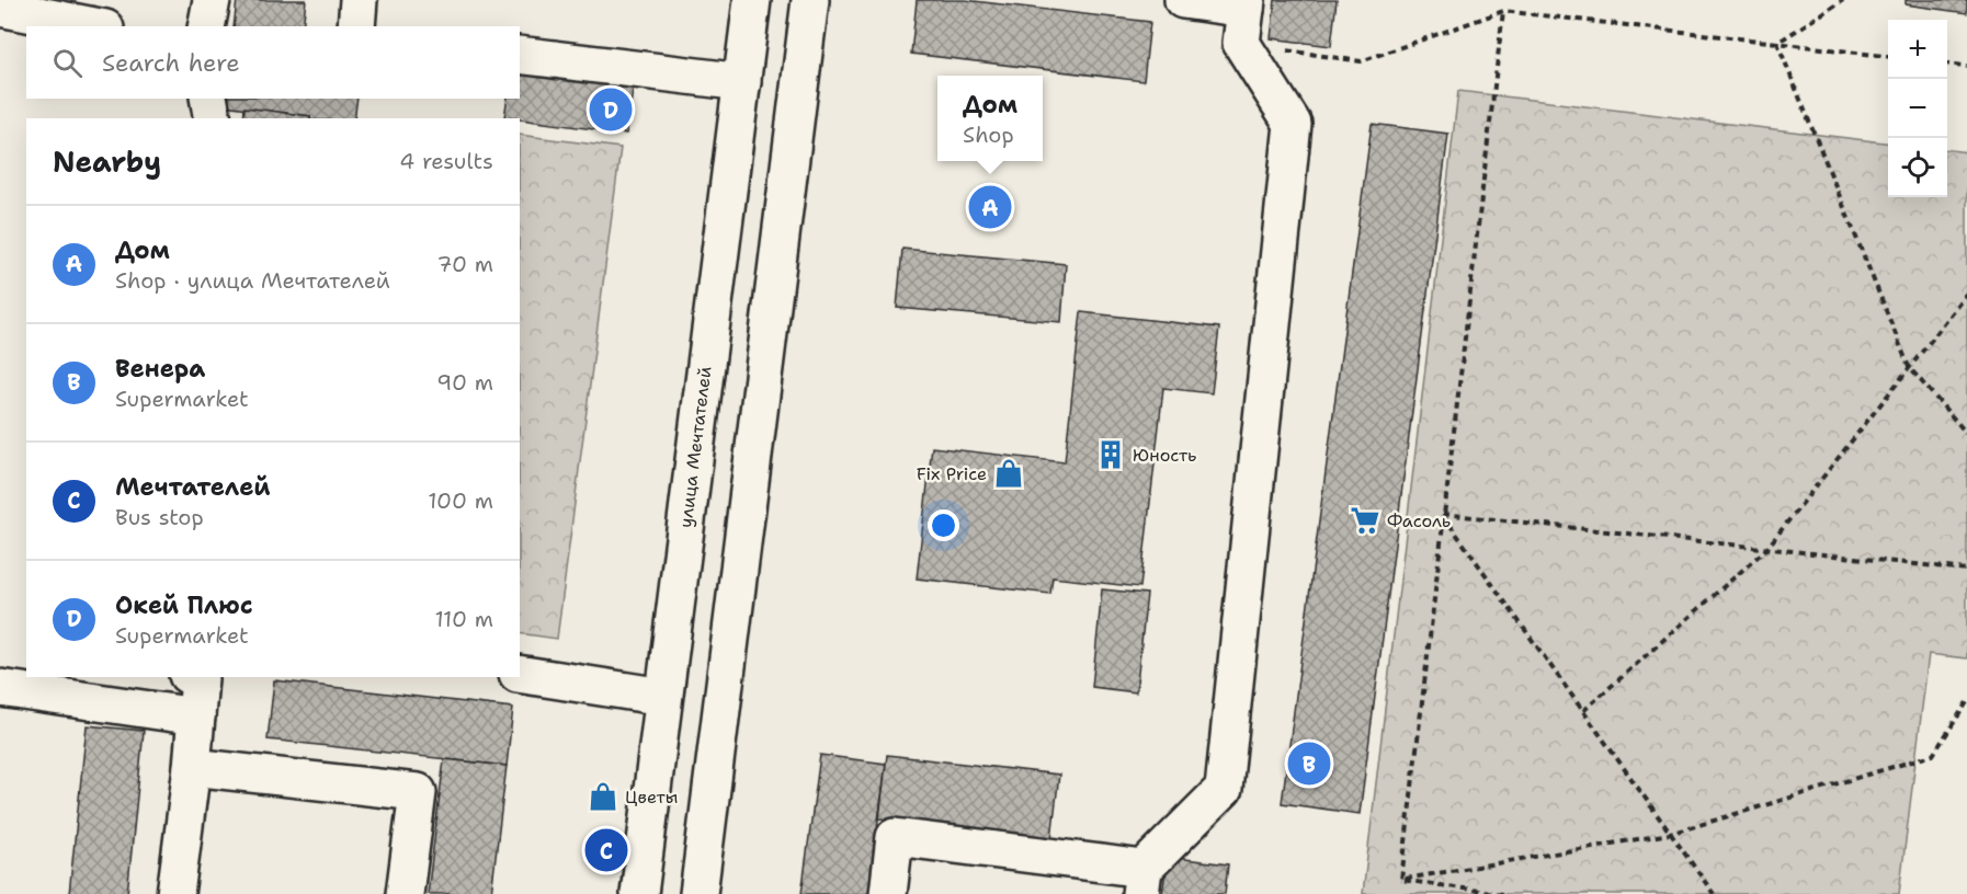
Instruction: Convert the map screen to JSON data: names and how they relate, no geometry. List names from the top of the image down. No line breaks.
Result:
{"streets":{"street":["улица Мечтателей"]},"places":{"building":["Юность"],"shop":["Fix Price","Цветы"],"supermarket":["Фасоль"]},"page":{"map_buttons":["+","−"],"search":"Search here","popup":["Дом","Shop"],"pins":["D","A","B","C"],"heading":["Nearby","4 results"],"list":[{"mark":"A","name":"Дом","note":"Shop · улица Мечтателей","value":"70 m"},{"mark":"B","name":"Венера","note":"Supermarket","value":"90 m"},{"mark":"C","name":"Мечтателей","note":"Bus stop","value":"100 m"},{"mark":"D","name":"Окей Плюс","note":"Supermarket","value":"110 m"}]}}
